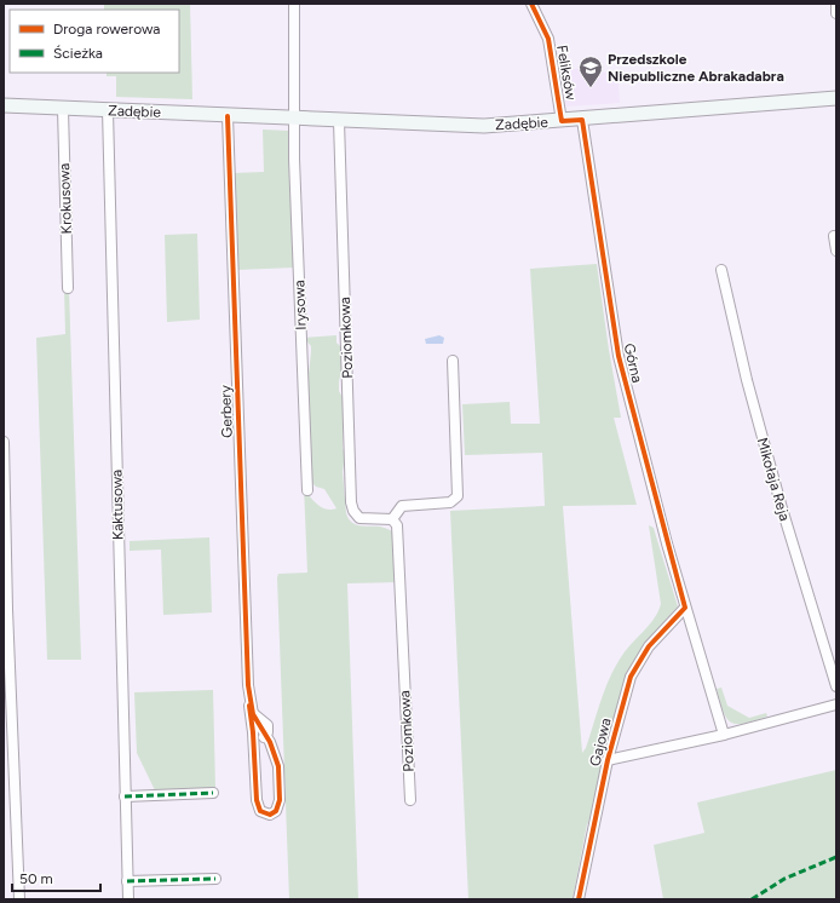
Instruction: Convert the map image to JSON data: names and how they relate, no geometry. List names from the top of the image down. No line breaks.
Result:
{"streets":{"street":["Feliksów","Zadębie","Krokusowa","Irysowa","Poziomkowa","Górna","Gerbery","Mikołaja Reja","Kaktusowa","Gajowa"]},"crossings":[["Feliksów","Zadębie"],["Zadębie","Krokusowa"],["Zadębie","Irysowa"],["Zadębie","Poziomkowa"],["Zadębie","Górna"],["Zadębie","Gerbery"],["Zadębie","Kaktusowa"],["Górna","Gajowa"]],"places":{"school or university":["Przedszkole Niepubliczne Abrakadabra"]},"legend":["Droga rowerowa","Ścieżka"],"scale_bar":"50 m"}
